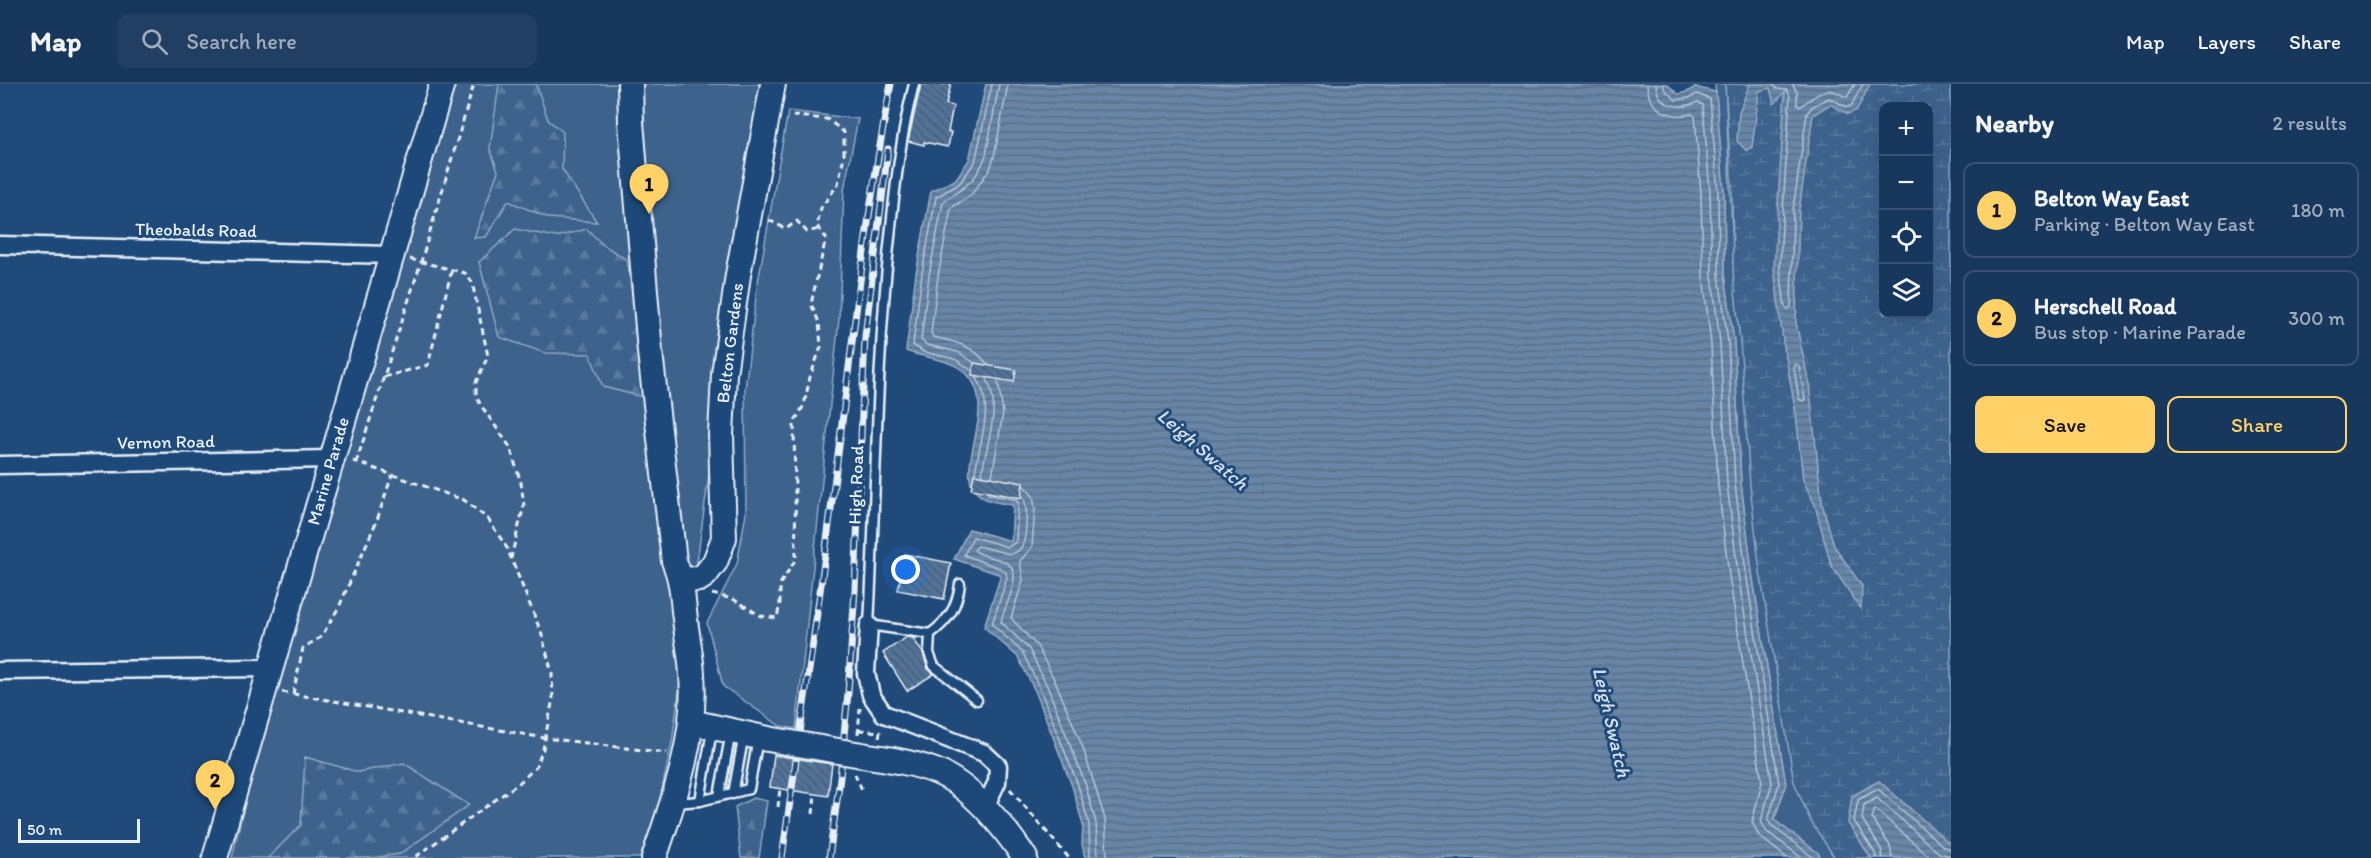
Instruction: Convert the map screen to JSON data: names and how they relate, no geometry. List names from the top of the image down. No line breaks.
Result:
{"streets":{"street":["Theobalds Road","Belton Gardens","Vernon Road","Marine Parade","High Road"]},"crossings":[["Theobalds Road","Marine Parade"],["Vernon Road","Marine Parade"]],"water":["Leigh Swatch"],"scale_bar":"50 m","page":{"header":"Map","search":"Search here","nav":["Map","Layers","Share"],"heading":["Nearby","2 results"],"map_buttons":["+","−"],"list":[{"mark":"1","name":"Belton Way East","note":"Parking · Belton Way East","value":"180 m"},{"mark":"2","name":"Herschell Road","note":"Bus stop · Marine Parade","value":"300 m"}],"pins":["1","2"],"buttons":["Save","Share"],"scale":"50 m"}}
